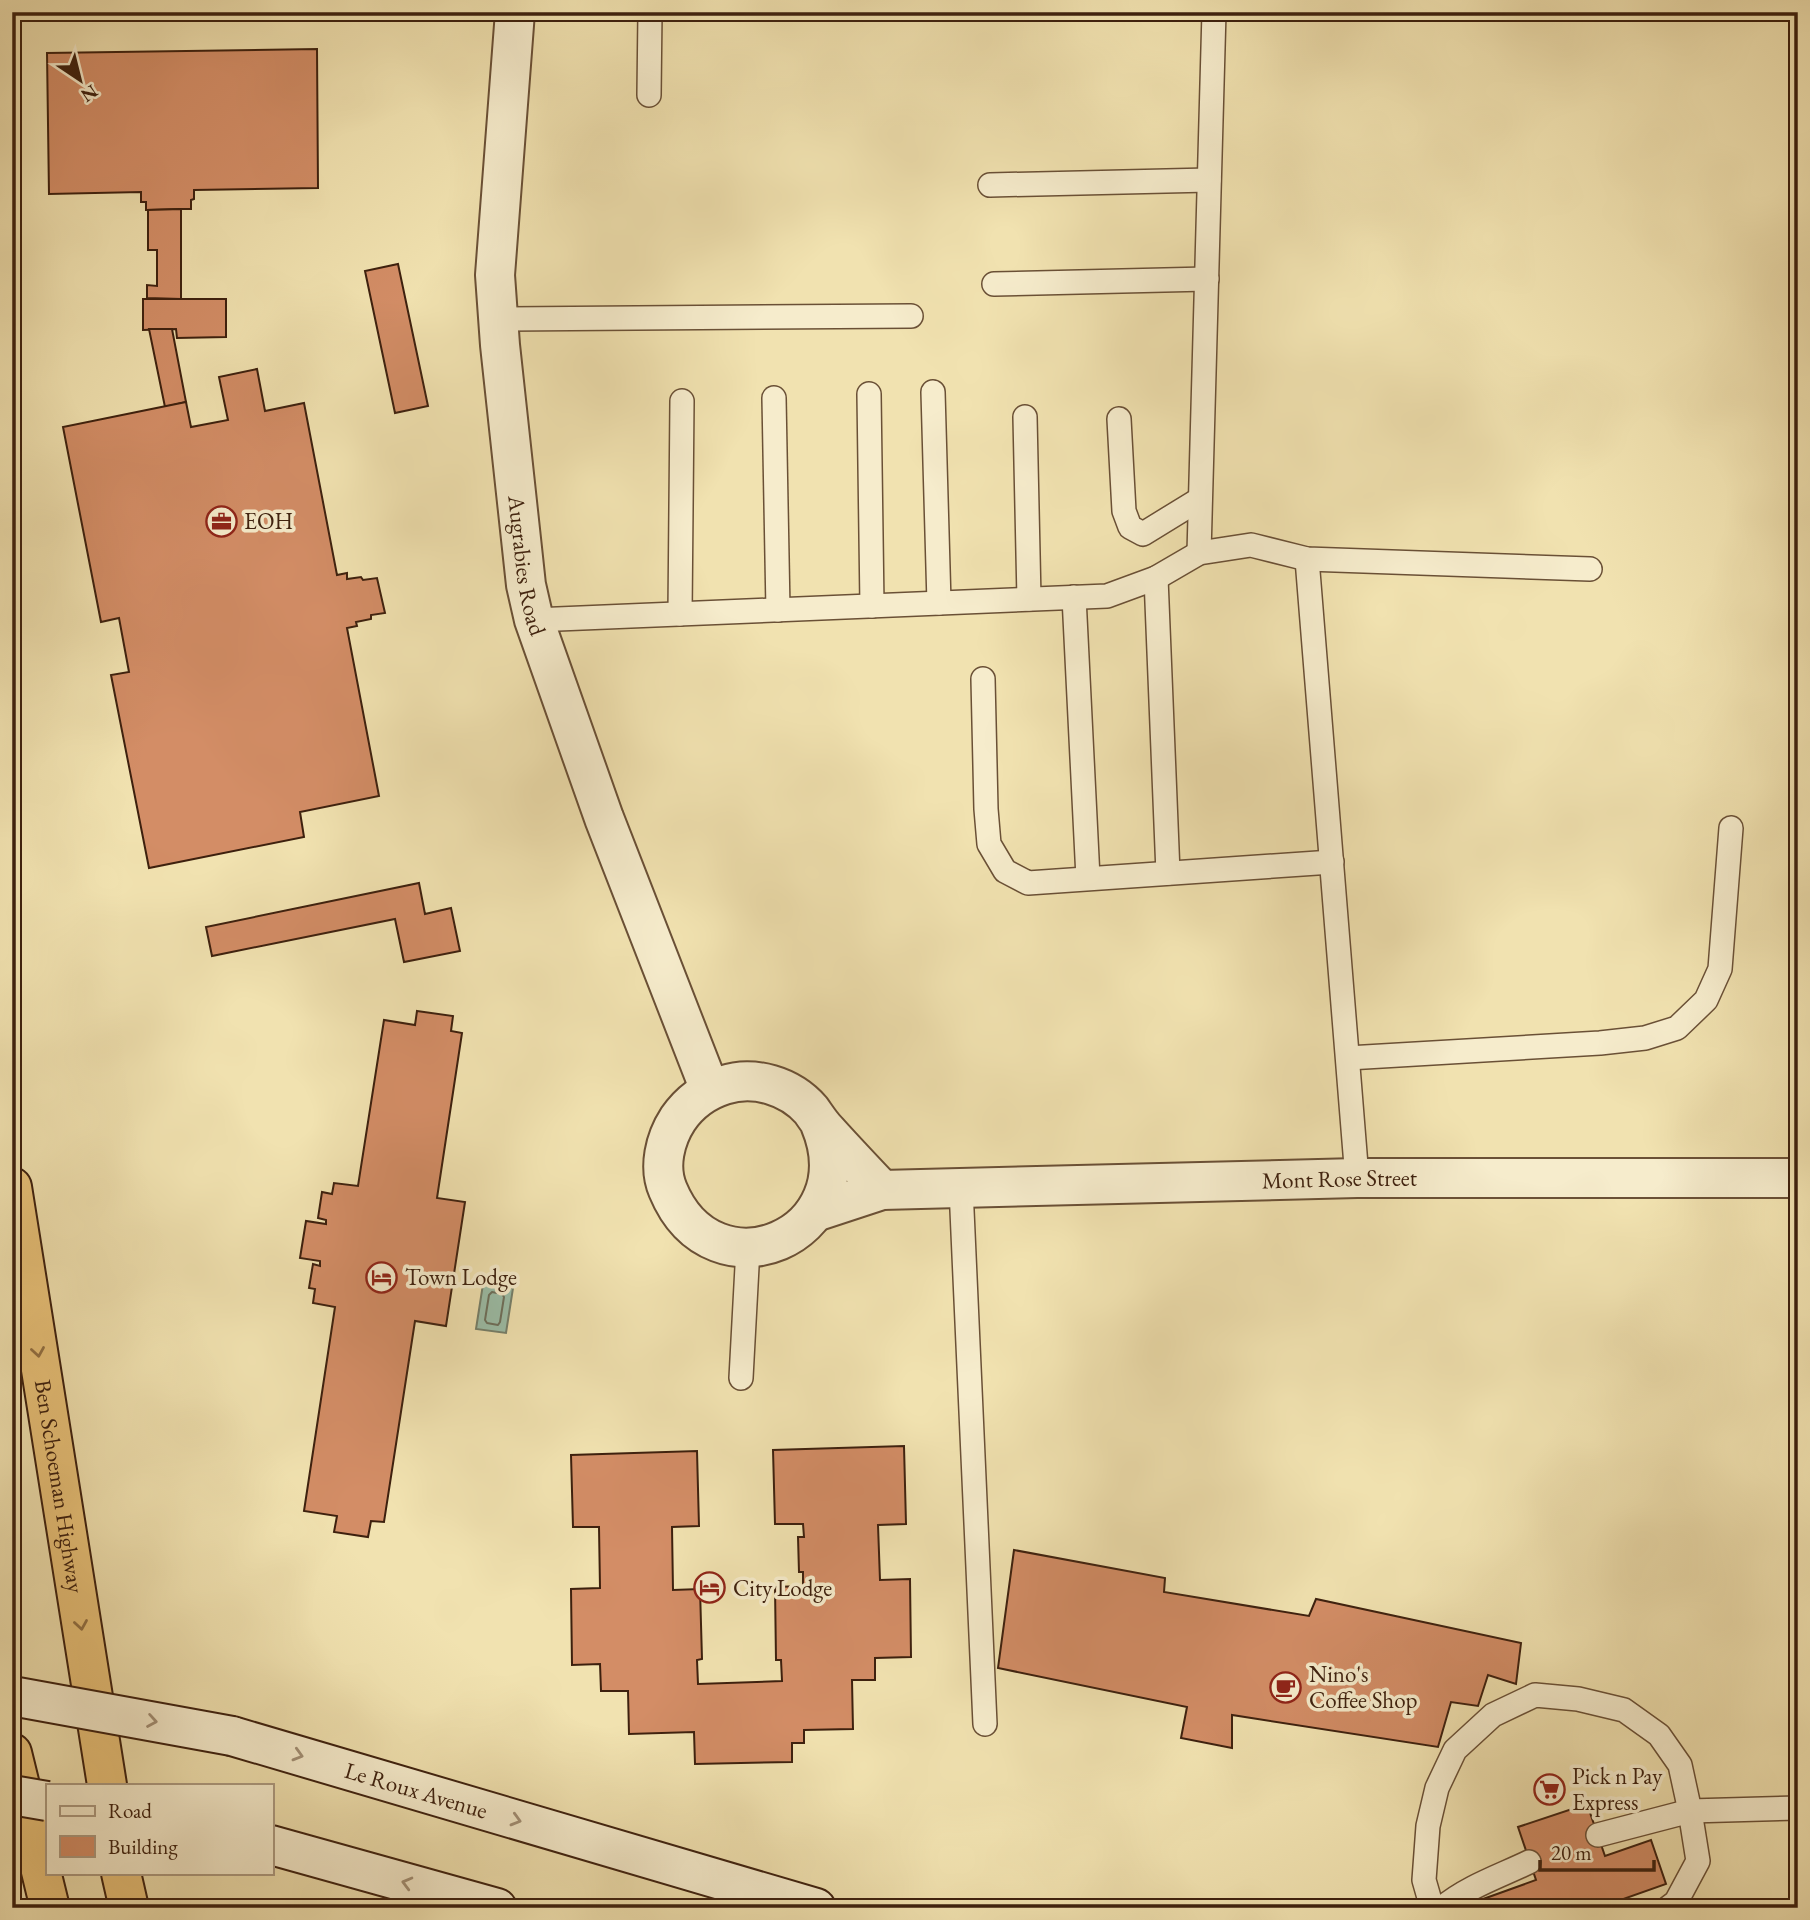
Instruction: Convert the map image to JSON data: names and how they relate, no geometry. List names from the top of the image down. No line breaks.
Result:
{"streets":{"highway":["Ben Schoeman Highway"],"street":["Augrabies Road","Mont Rose Street","Le Roux Avenue"]},"crossings":[["Augrabies Road","Mont Rose Street"]],"one_way":["Ben Schoeman Highway"],"places":{"office":["EOH"],"hotel":["Town Lodge","City Lodge"],"cafe":["Nino's Coffee Shop"],"supermarket":["Pick n Pay Express"]},"legend":["Road","Building"],"scale_bar":"20 m","north":"bottom right"}
